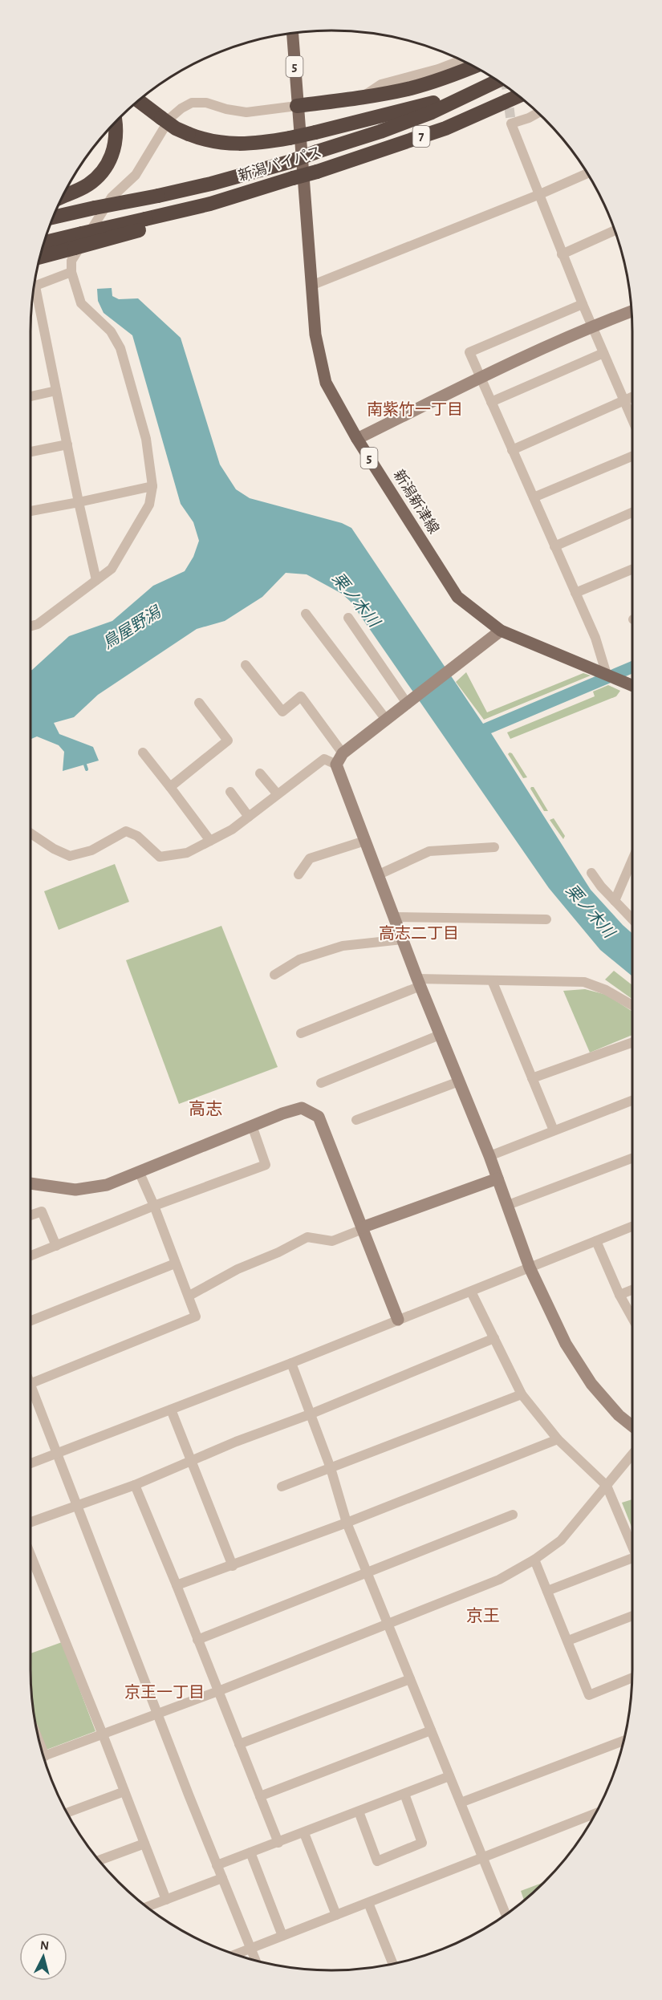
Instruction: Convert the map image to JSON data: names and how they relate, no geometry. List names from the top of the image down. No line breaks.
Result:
{"streets":{"highway":["7","新潟バイパス"],"main road":["5","新潟新津線"]},"crossings":[["7","新潟バイパス"]],"districts":["南紫竹一丁目","高志二丁目","高志","京王","京王一丁目"],"water":["栗ノ木川","鳥屋野潟"],"north":"top"}
